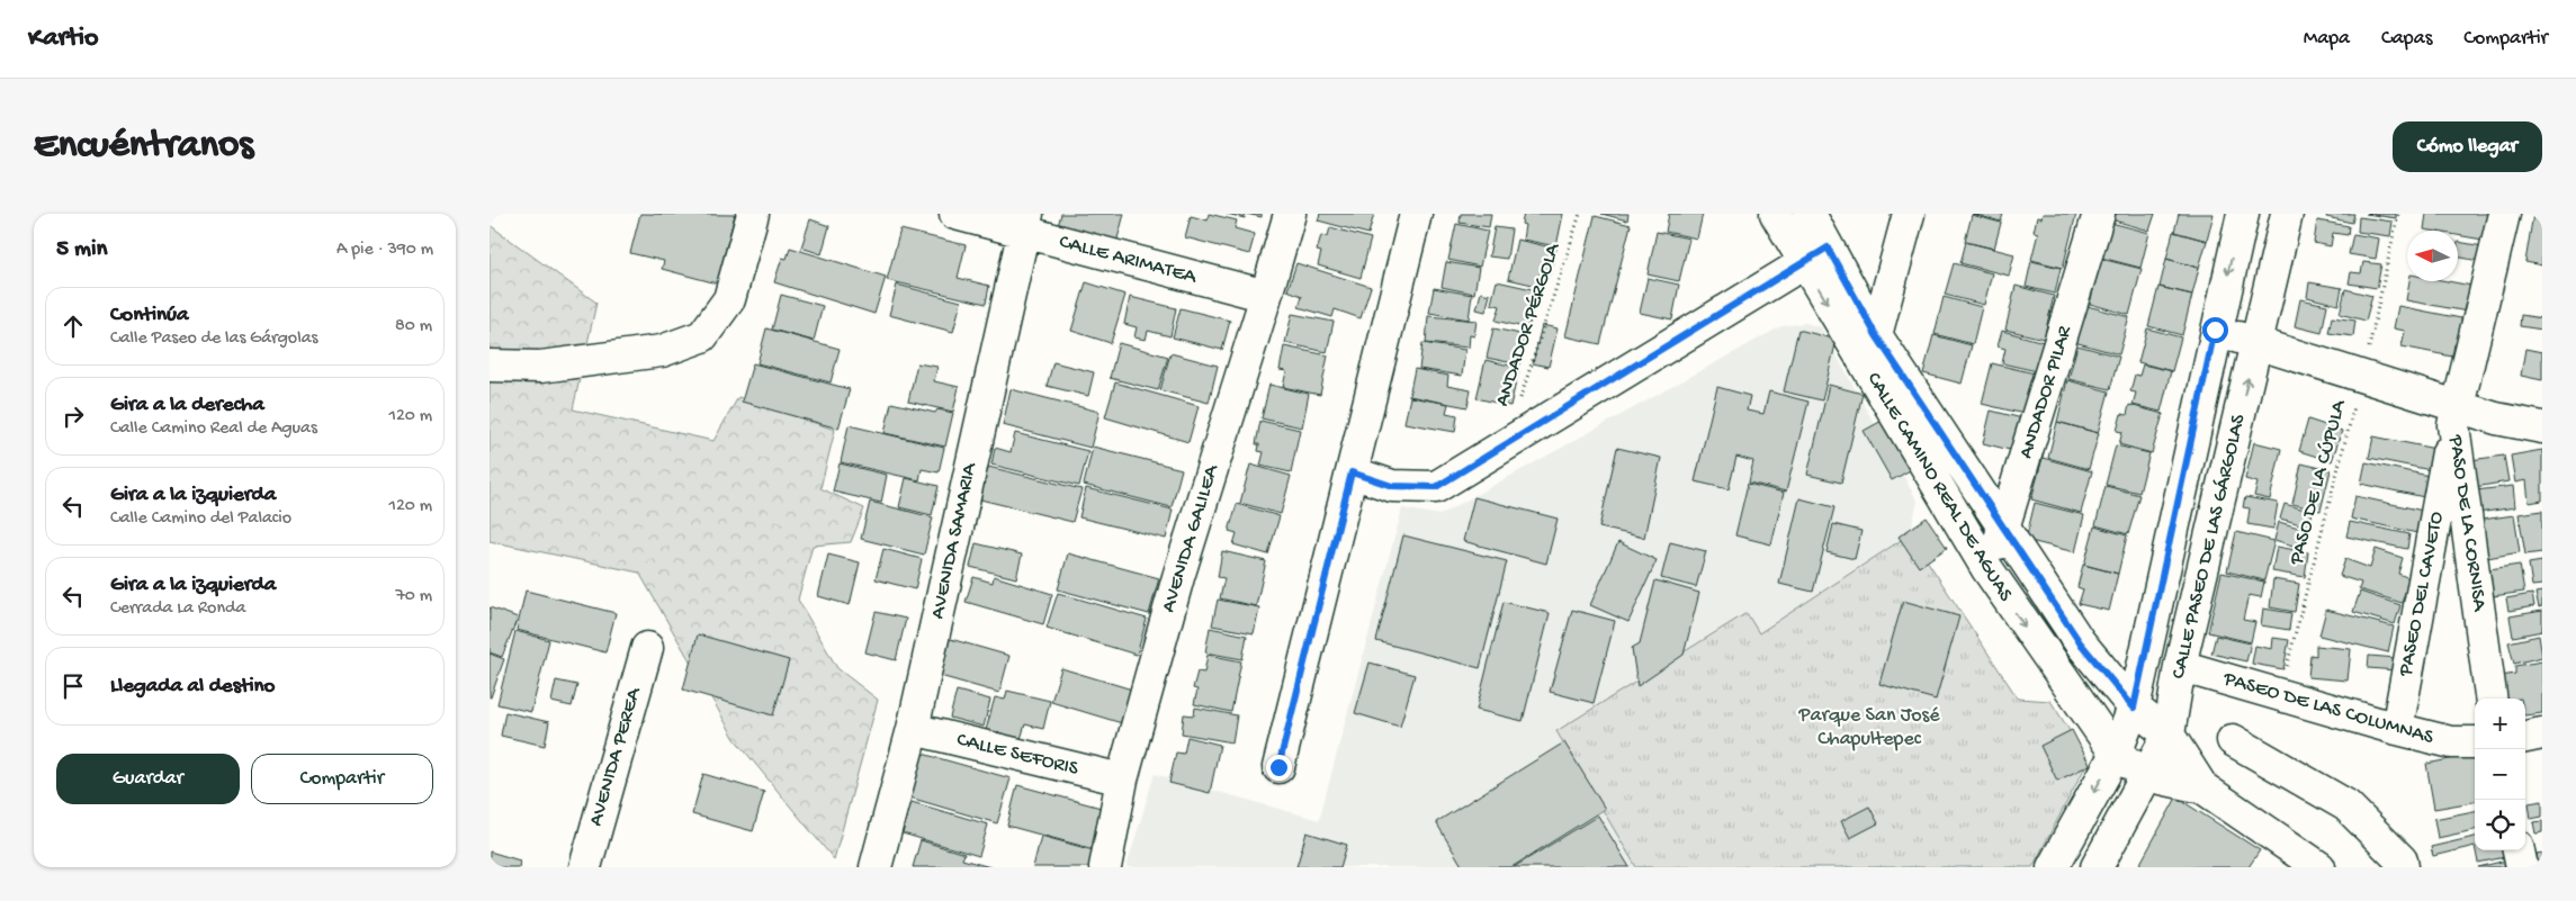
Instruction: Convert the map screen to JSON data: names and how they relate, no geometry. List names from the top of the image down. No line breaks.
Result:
{"streets":{"street":["CALLE ARIMATEA","ANDADOR PILAR","CALLE CAMINO REAL DE AGUAS","PASO DE LA CORNISA","AVENIDA GALILEA","AVENIDA SAMARIA","CALLE PASEO DE LAS GÁRGOLAS","PASEO DEL CAVETO","PASEO DE LAS COLUMNAS","CALLE SEFORIS","AVENIDA PEREA"],"path":["ANDADOR PÉRGOLA","PASO DE LA CÚPULA"]},"crossings":[["CALLE ARIMATEA","AVENIDA GALILEA"],["CALLE ARIMATEA","AVENIDA SAMARIA"],["ANDADOR PILAR","CALLE CAMINO REAL DE AGUAS"],["PASO DE LA CÚPULA","PASEO DE LAS COLUMNAS"],["CALLE CAMINO REAL DE AGUAS","CALLE PASEO DE LAS GÁRGOLAS"],["PASO DE LA CORNISA","PASEO DEL CAVETO"],["AVENIDA GALILEA","CALLE SEFORIS"],["AVENIDA SAMARIA","CALLE SEFORIS"],["CALLE PASEO DE LAS GÁRGOLAS","PASEO DE LAS COLUMNAS"],["PASEO DEL CAVETO","PASEO DE LAS COLUMNAS"]],"parks":["Parque San José Chapultepec"],"north":"left","page":{"header":"Kartio","nav":["Mapa","Capas","Compartir"],"buttons":["Cómo llegar",["Guardar","Compartir"]],"title":"Encuéntranos","heading":["5 min","A pie · 390 m"],"list":[["Continúa","Calle Paseo de las Gárgolas","80 m"],["Gira a la derecha","Calle Camino Real de Aguas","120 m"],["Gira a la izquierda","Calle Camino del Palacio","120 m"],["Gira a la izquierda","Cerrada La Ronda","70 m"],"Llegada al destino"],"map_buttons":["+","−"]}}
